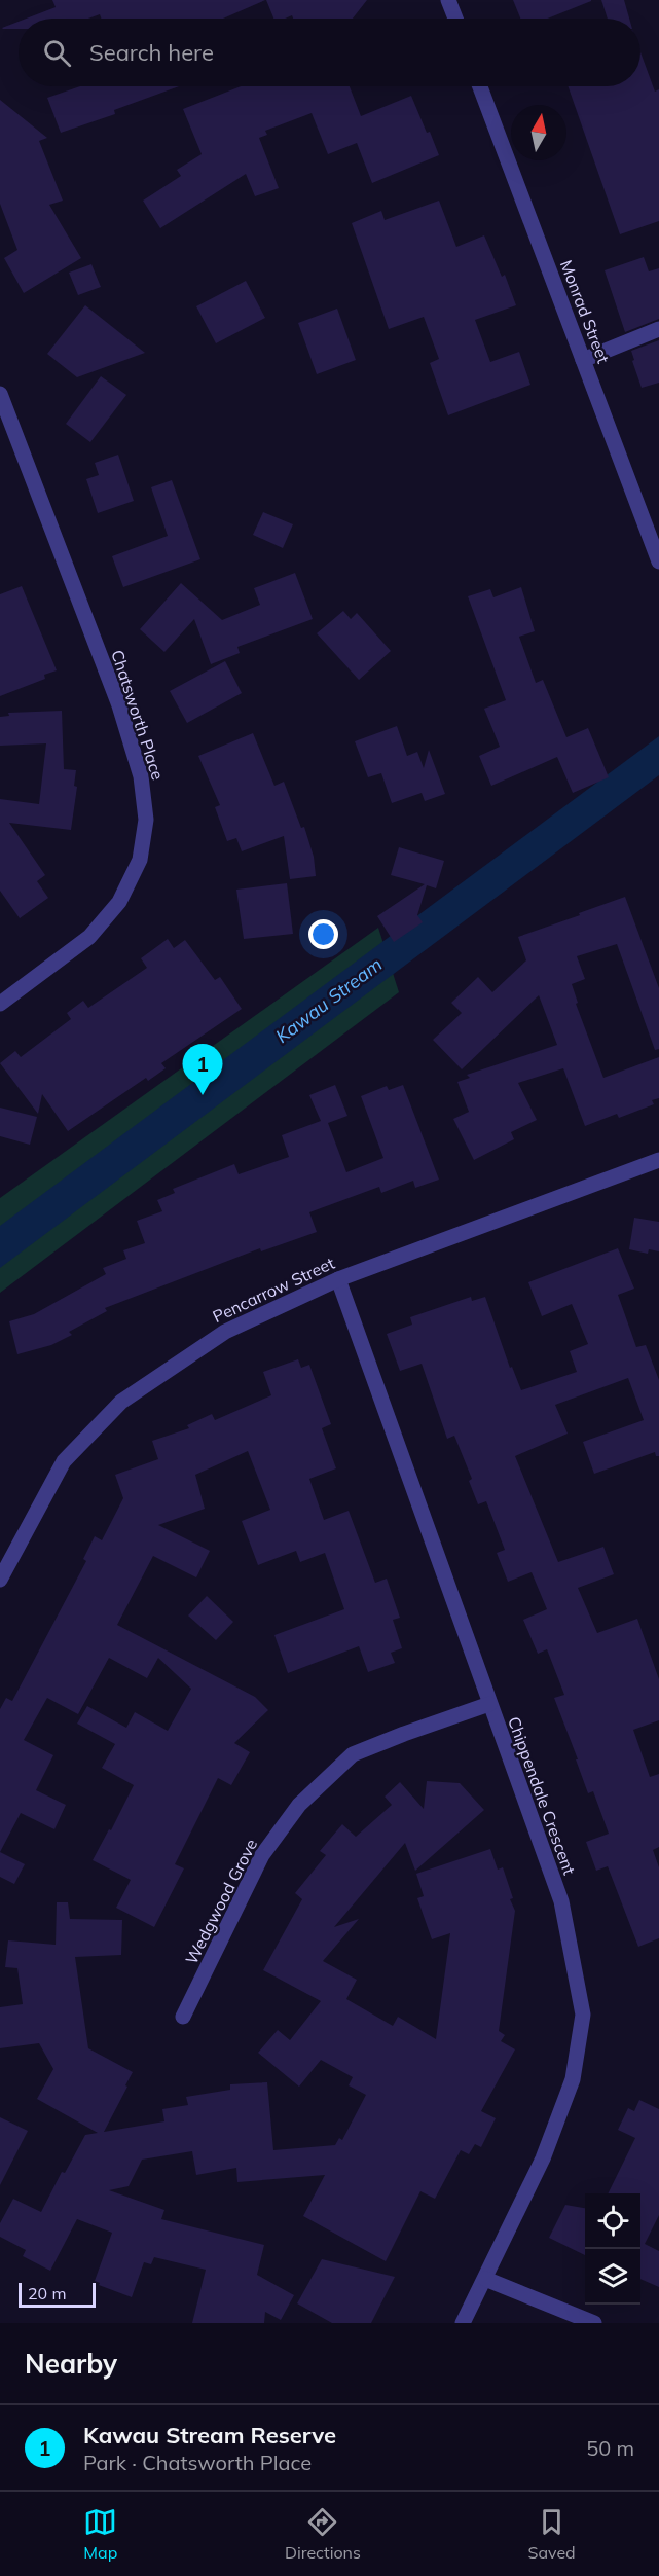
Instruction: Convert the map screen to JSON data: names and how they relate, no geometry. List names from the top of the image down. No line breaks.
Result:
{"streets":{"street":["Monrad Street","Chatsworth Place","Pencarrow Street","Chippendale Crescent","Wedgwood Grove"]},"crossings":[["Pencarrow Street","Chippendale Crescent"],["Chippendale Crescent","Wedgwood Grove"]],"water":["Kawau Stream"],"scale_bar":"20 m","north":"top","page":{"search":"Search here","pins":"1","scale":"20 m","heading":"Nearby","list":[{"mark":"1","name":"Kawau Stream Reserve","note":"Park · Chatsworth Place","value":"50 m"}],"nav":["Map","Directions","Saved"]}}
